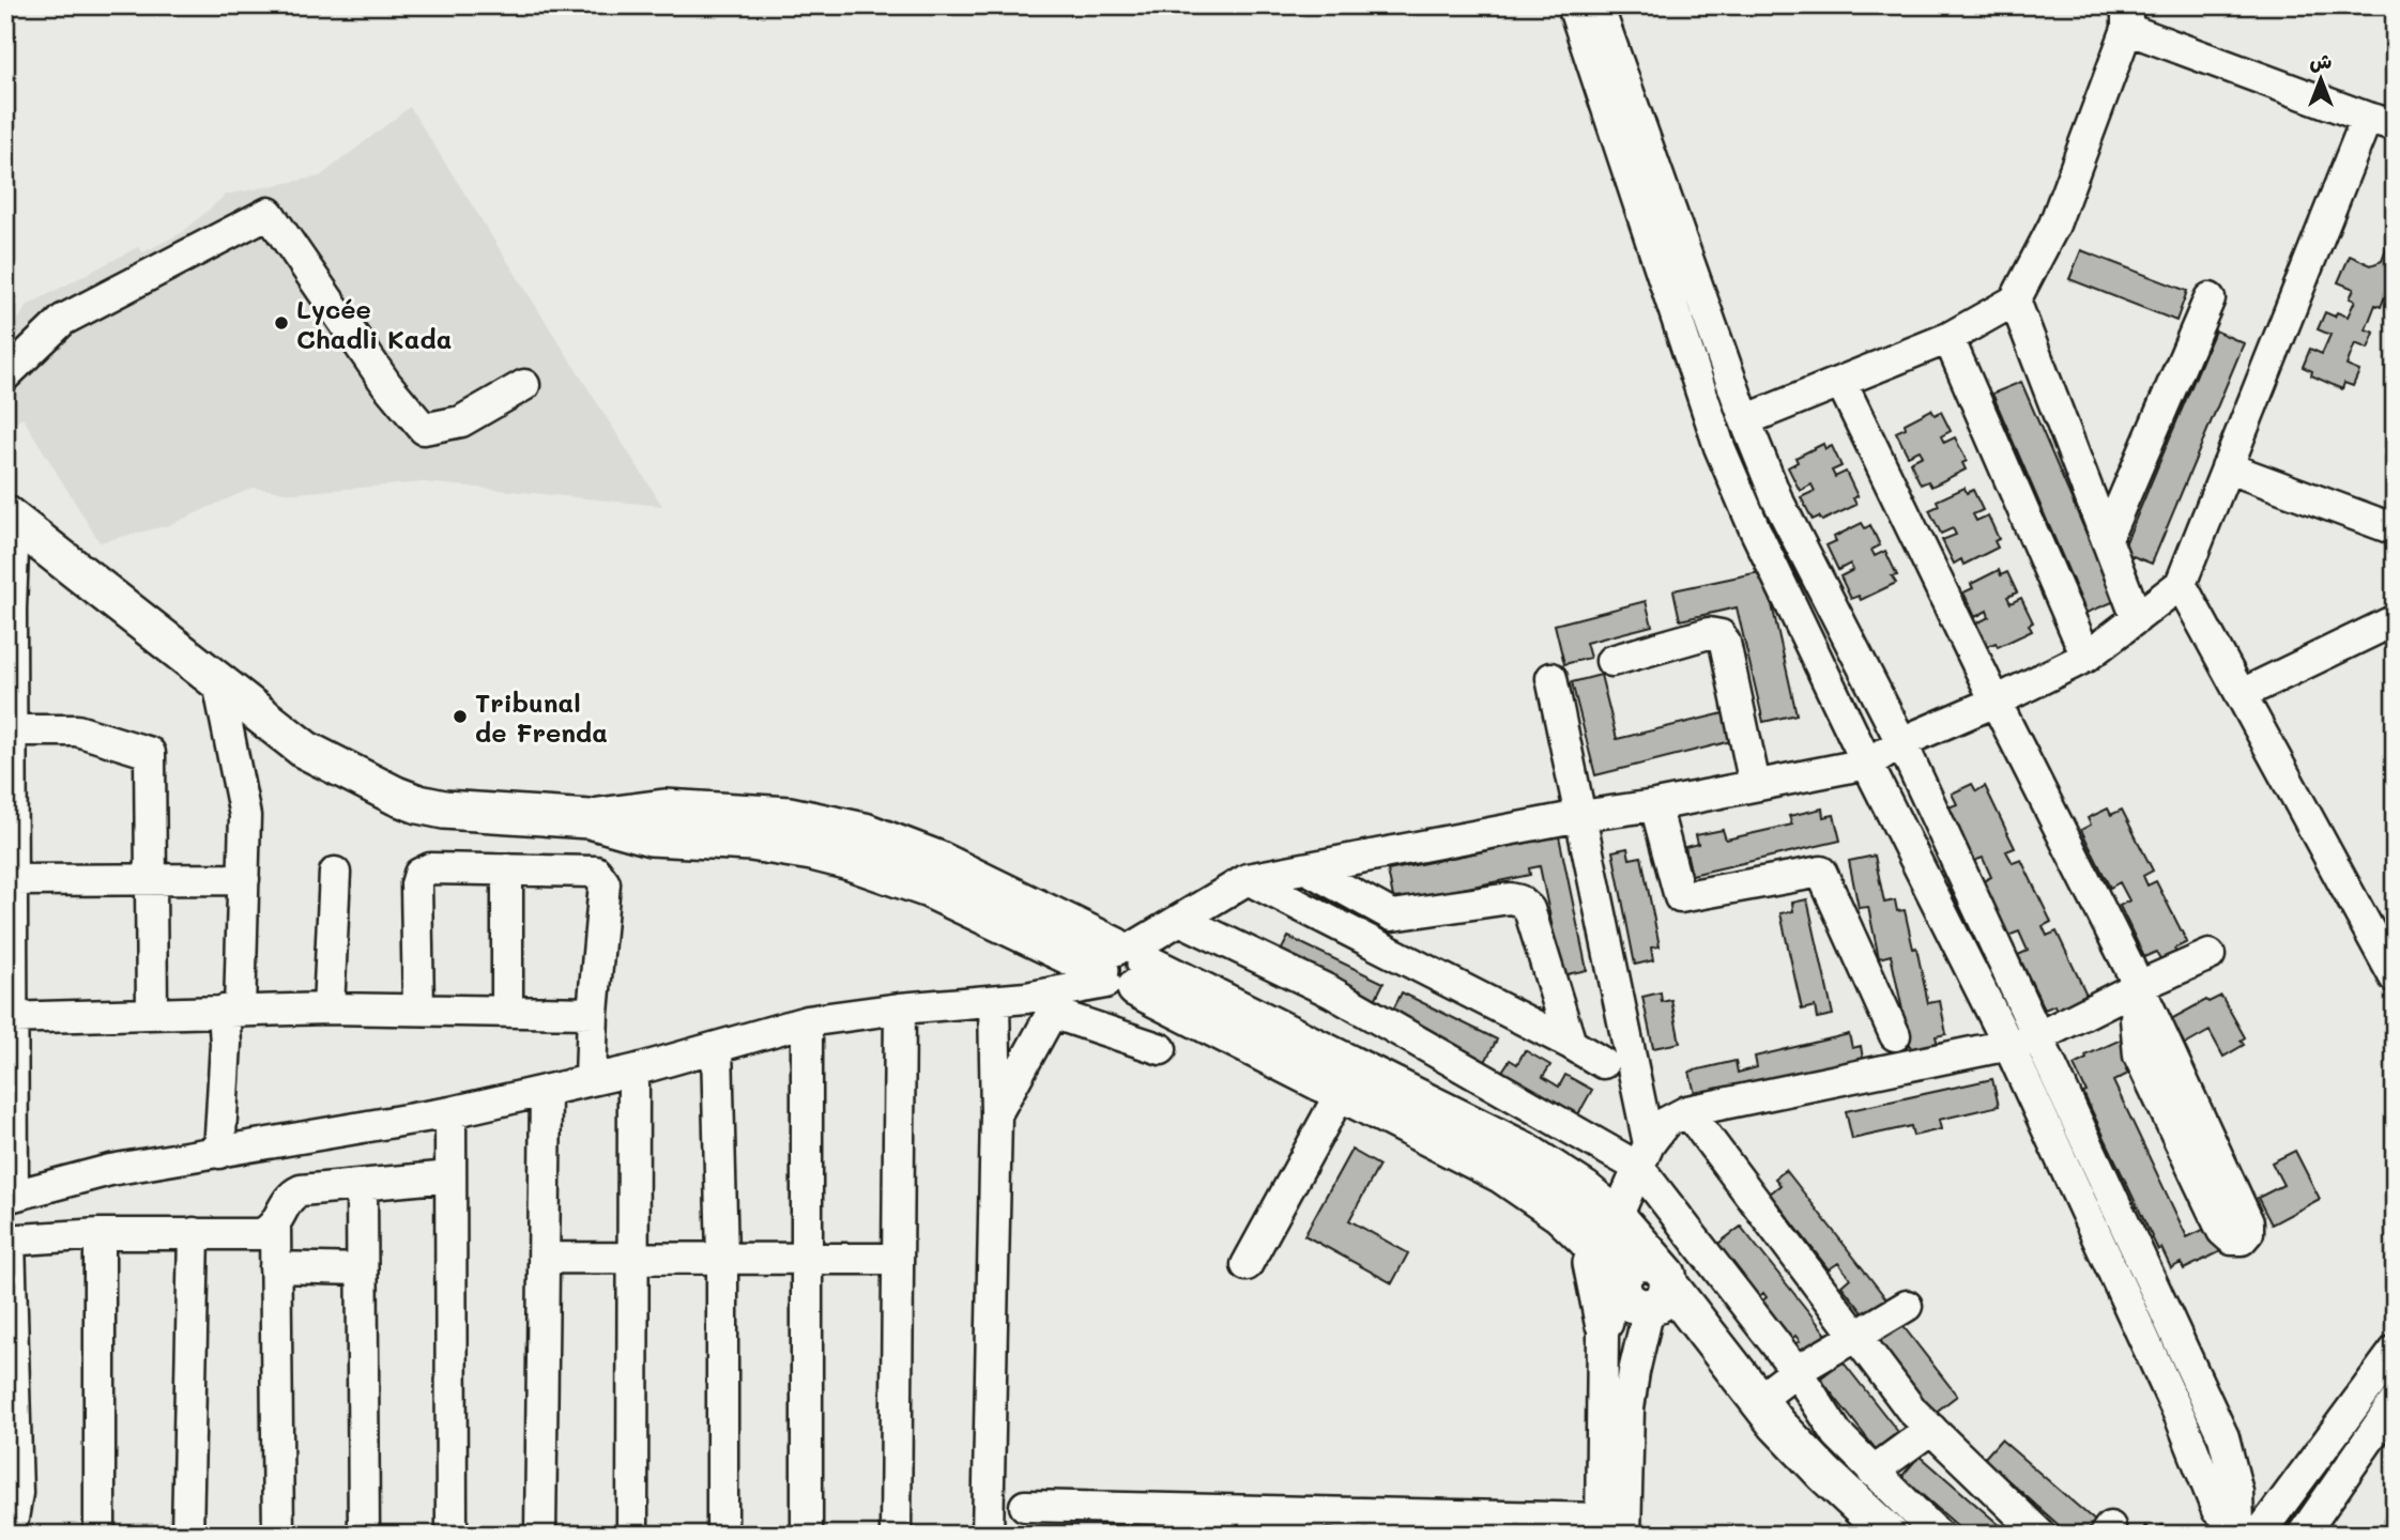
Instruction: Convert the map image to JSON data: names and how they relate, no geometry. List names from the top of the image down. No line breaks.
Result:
{"places":["Lycée Chadli Kada","Tribunal de Frenda"],"north":"top"}
